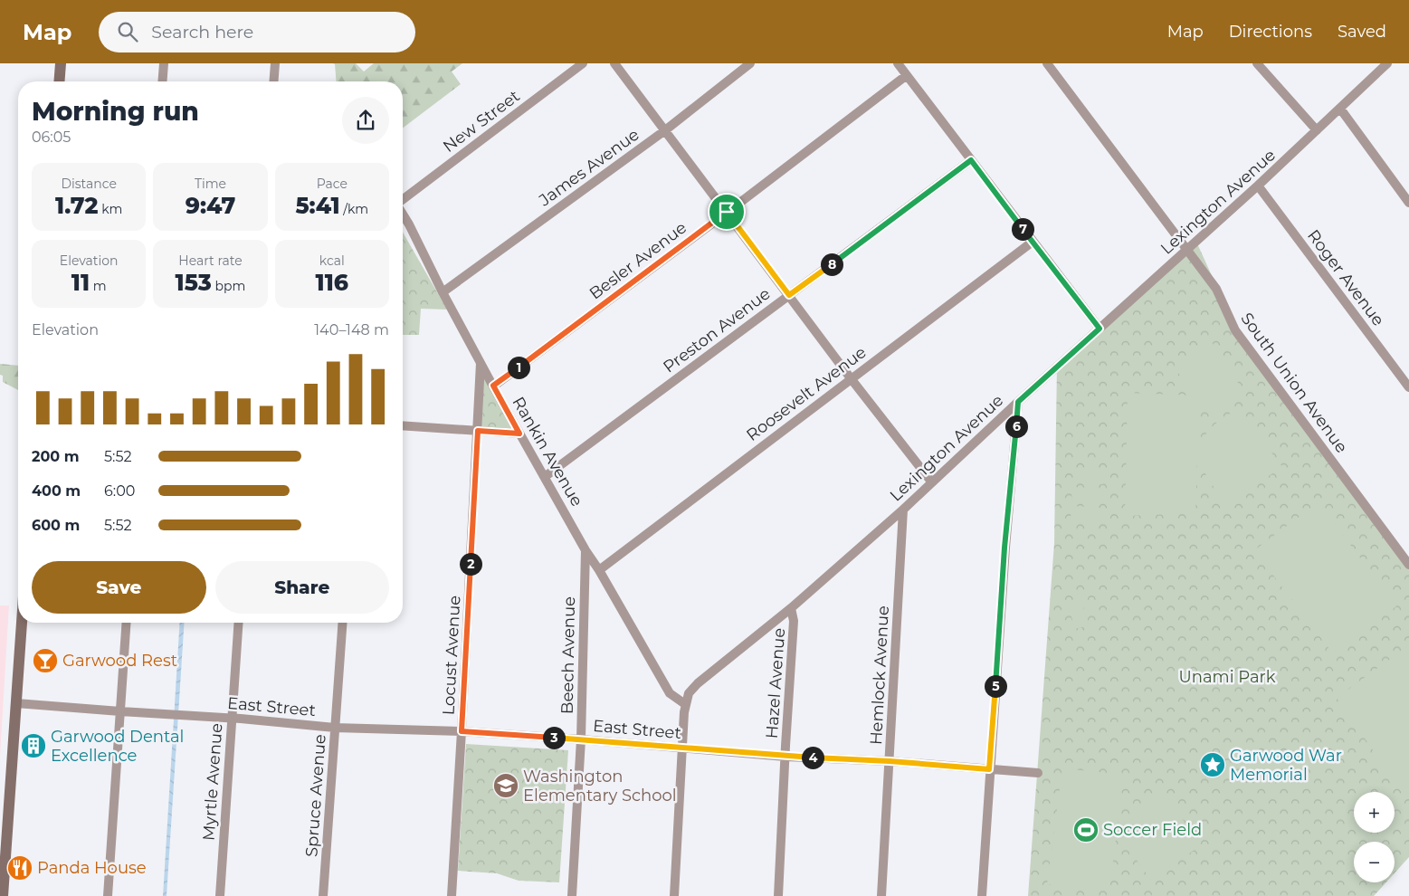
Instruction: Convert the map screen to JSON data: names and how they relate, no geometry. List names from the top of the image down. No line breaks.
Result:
{"streets":{"street":["New Street","James Avenue","Lexington Avenue","Besler Avenue","Roger Avenue","Preston Avenue","South Union Avenue","Roosevelt Avenue","Rankin Avenue","Locust Avenue","Beech Avenue","Hemlock Avenue","Hazel Avenue","East Street","Myrtle Avenue","Spruce Avenue"]},"crossings":[["James Avenue","Rankin Avenue"],["Lexington Avenue","Roger Avenue"],["Lexington Avenue","South Union Avenue"],["Lexington Avenue","Rankin Avenue"],["Lexington Avenue","Hemlock Avenue"],["Lexington Avenue","Hazel Avenue"],["Besler Avenue","Rankin Avenue"],["Preston Avenue","Rankin Avenue"],["Roosevelt Avenue","Rankin Avenue"],["Rankin Avenue","Locust Avenue"],["Rankin Avenue","Beech Avenue"],["Locust Avenue","East Street"],["Beech Avenue","East Street"],["Hemlock Avenue","East Street"],["Hazel Avenue","East Street"],["East Street","Myrtle Avenue"],["East Street","Spruce Avenue"]],"parks":["Unami Park"],"places":{"bar":["Garwood Rest"],"building":["Garwood Dental Excellence"],"place":["Garwood War Memorial"],"school or university":["Washington Elementary School"],"sports":["Soccer Field"],"restaurant":["Panda House"]},"page":{"header":"Map","search":"Search here","nav":["Map","Directions","Saved"],"heading":["Morning run","06:05"],"stats":[["Distance","1.72 km"],["Time","9:47"],["Pace","5:41 /km"],["Elevation","11 m"],["Heart rate","153 bpm"],["kcal","116"]],"pins":["7","8","1","6","2","5","3","4"],"chart":["Elevation","140–148 m"],"list":[{"name":"200 m","note":"5:52"},{"name":"400 m","note":"6:00"},{"name":"600 m","note":"5:52"}],"buttons":["Save","Share"],"map_buttons":["+","−"]}}
